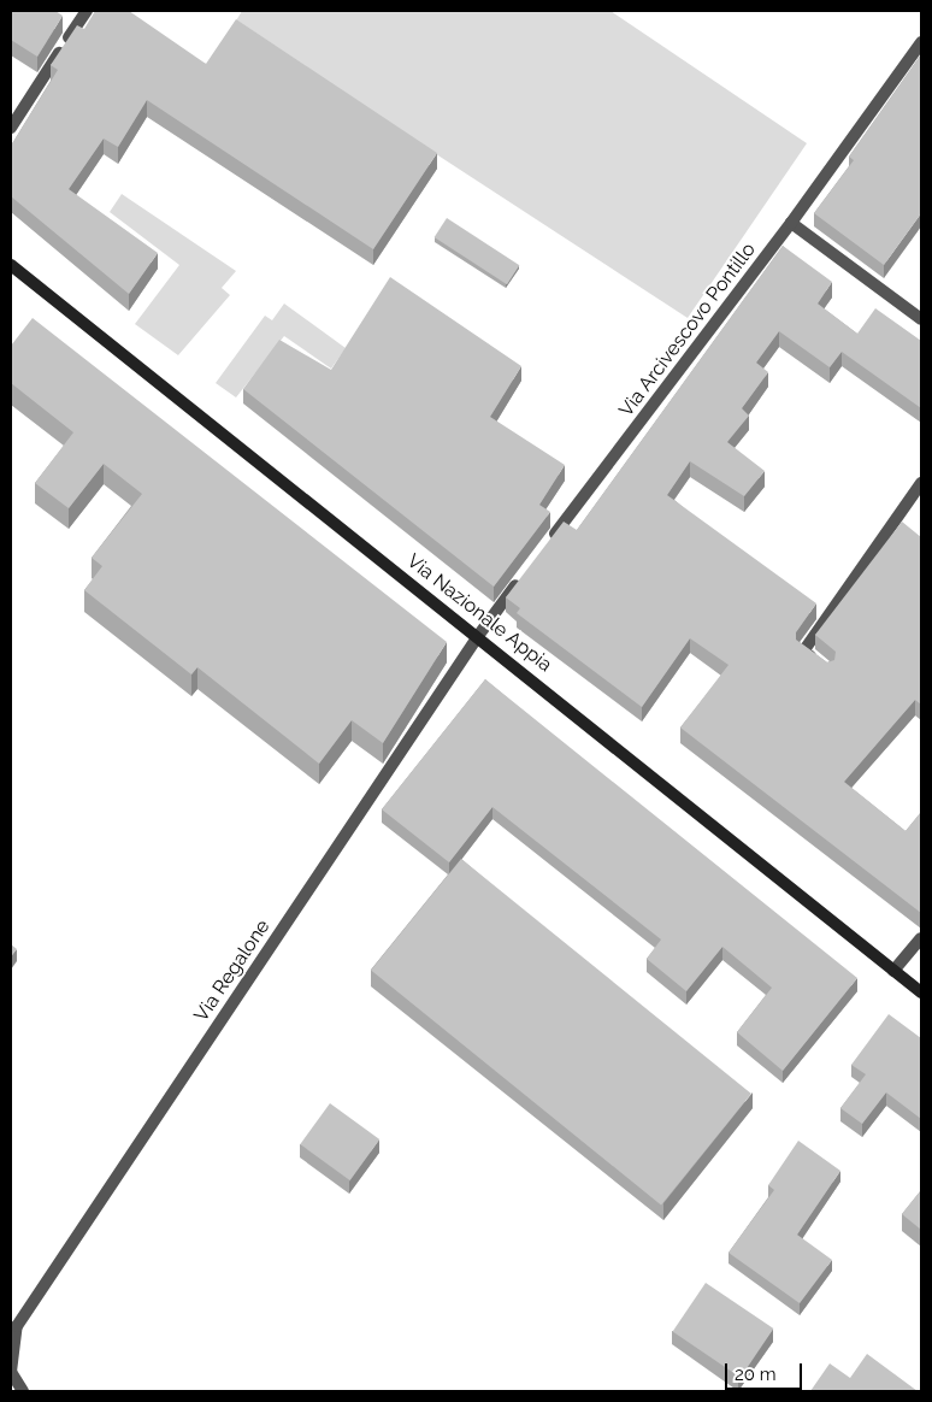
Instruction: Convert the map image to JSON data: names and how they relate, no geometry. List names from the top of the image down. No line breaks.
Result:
{"streets":{"main road":["Via Nazionale Appia"],"street":["Via Arcivescovo Pontillo","Via Regalone"]},"crossings":[["Via Nazionale Appia","Via Regalone"]],"scale_bar":"20 m"}
